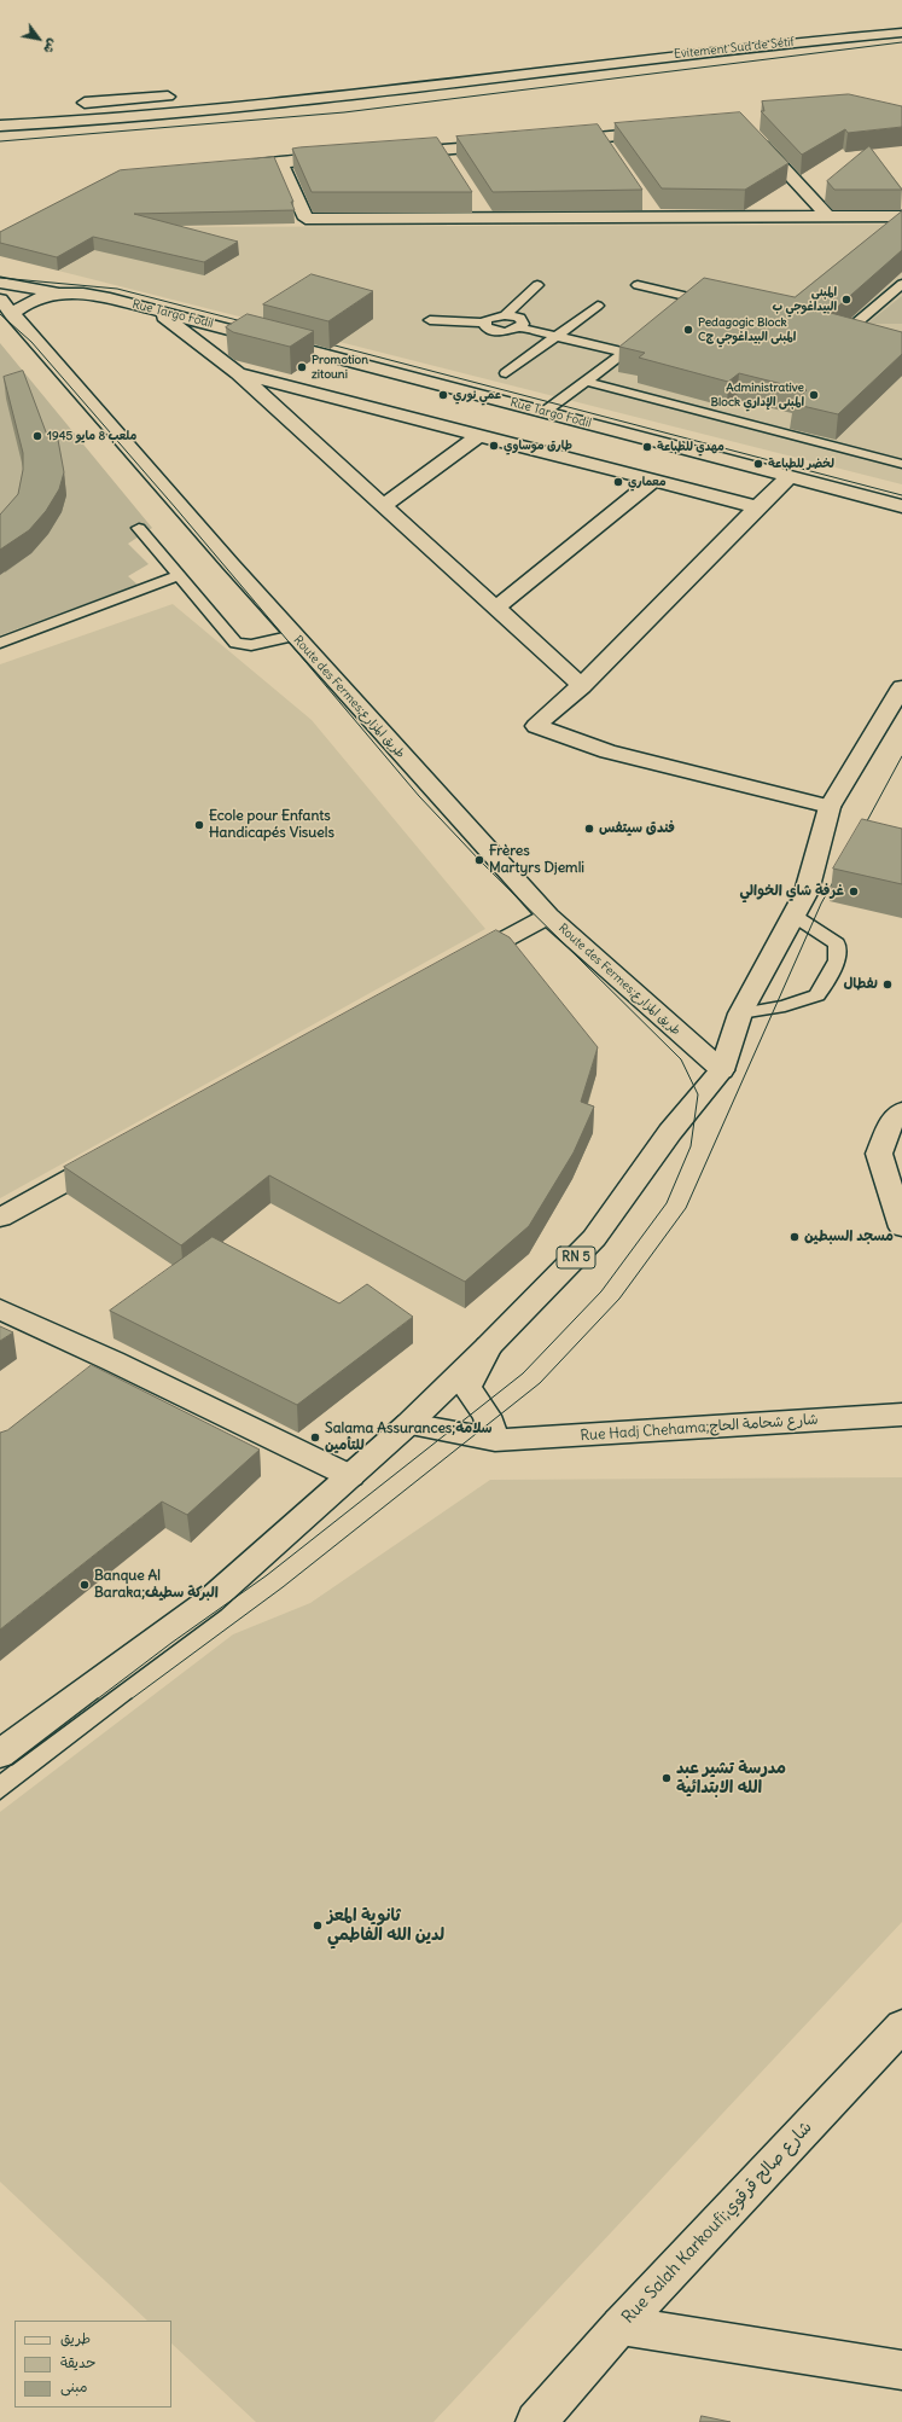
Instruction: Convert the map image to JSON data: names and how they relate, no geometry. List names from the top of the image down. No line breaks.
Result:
{"streets":{"main road":["Evitement Sud de Sétif","Rue Targo Fodil","Route des Fermes;طريق المزارع","RN 5","Rue Hadj Chehama;شارع شحامة الحاج","Rue Salah Karkoufi;شارع صالح قرقوي"]},"crossings":[["Rue Targo Fodil","Route des Fermes;طريق المزارع"],["Route des Fermes;طريق المزارع","RN 5"],["RN 5","Rue Hadj Chehama;شارع شحامة الحاج"]],"places":["المبنى البيداغوجي ب","Pedagogic Block Cالمبنى البيداغوجي ج","Promotion zitouni","عمي نوري","Administrative Block المبنى الإداري","ملعب 8 مايو 1945","طارق موساوي","مهدي للطباعة","لخضر للطباعة","معماري","Ecole pour Enfants Handicapés Visuels","فندق سيتفس","Frères Martyrs Djemli","غرفة شاي الخوالي","نفطال","مسجد السبطين","Salama Assurances;سلامة للتأمين","Banque Al Baraka;البركة سطيف","مدرسة تشير عبد الله الابتدائية","ثانوية المعز لدين الله الفاطمي"],"legend":["طريق","حديقة","مبنى"],"north":"bottom right"}
